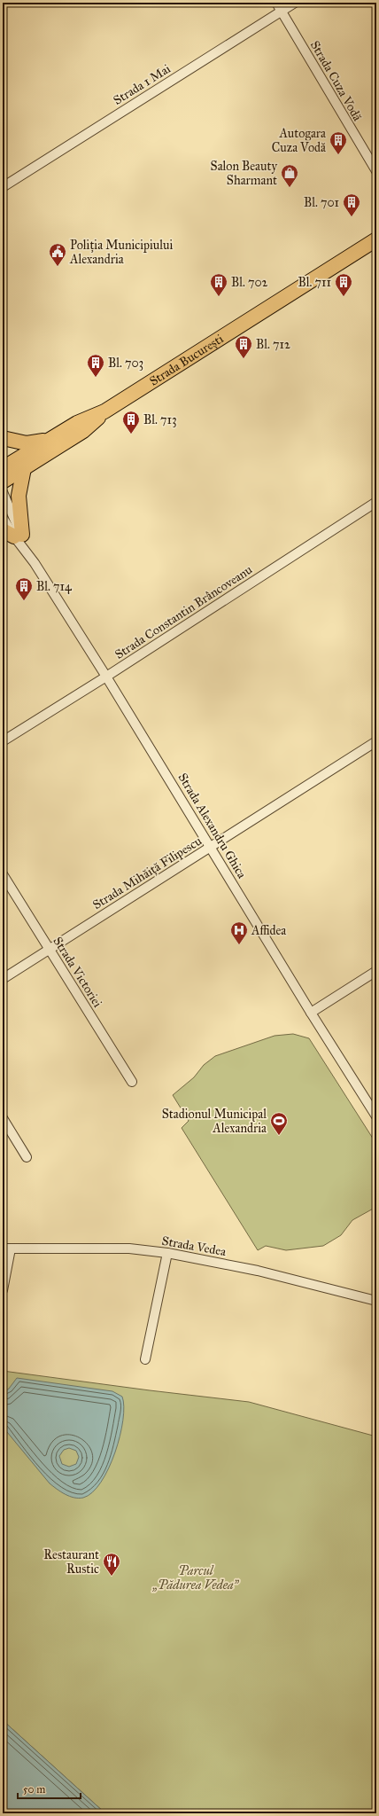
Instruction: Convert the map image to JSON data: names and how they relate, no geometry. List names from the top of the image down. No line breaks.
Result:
{"streets":{"main road":["Strada București"],"street":["Strada Cuza Vodă","Strada 1 Mai","Strada Constantin Brâncoveanu","Strada Alexandru Ghica","Strada Mihăiță Filipescu","Strada Victoriei","Strada Vedea"]},"crossings":[["Strada Cuza Vodă","Strada 1 Mai"],["Strada Constantin Brâncoveanu","Strada Alexandru Ghica"],["Strada Alexandru Ghica","Strada Mihăiță Filipescu"],["Strada Mihăiță Filipescu","Strada Victoriei"]],"parks":["Parcul „Pădurea Vedea”"],"places":{"building":["Autogara Cuza Vodă","Bl. 701","Bl. 702","Bl. 711","Bl. 712","Bl. 703","Bl. 713","Bl. 714"],"shop":["Salon Beauty Sharmant"],"public building":["Poliția Municipiului Alexandria"],"hospital":["Affidea"],"sports":["Stadionul Municipal Alexandria"],"restaurant":["Restaurant Rustic"]},"scale_bar":"50 m"}
